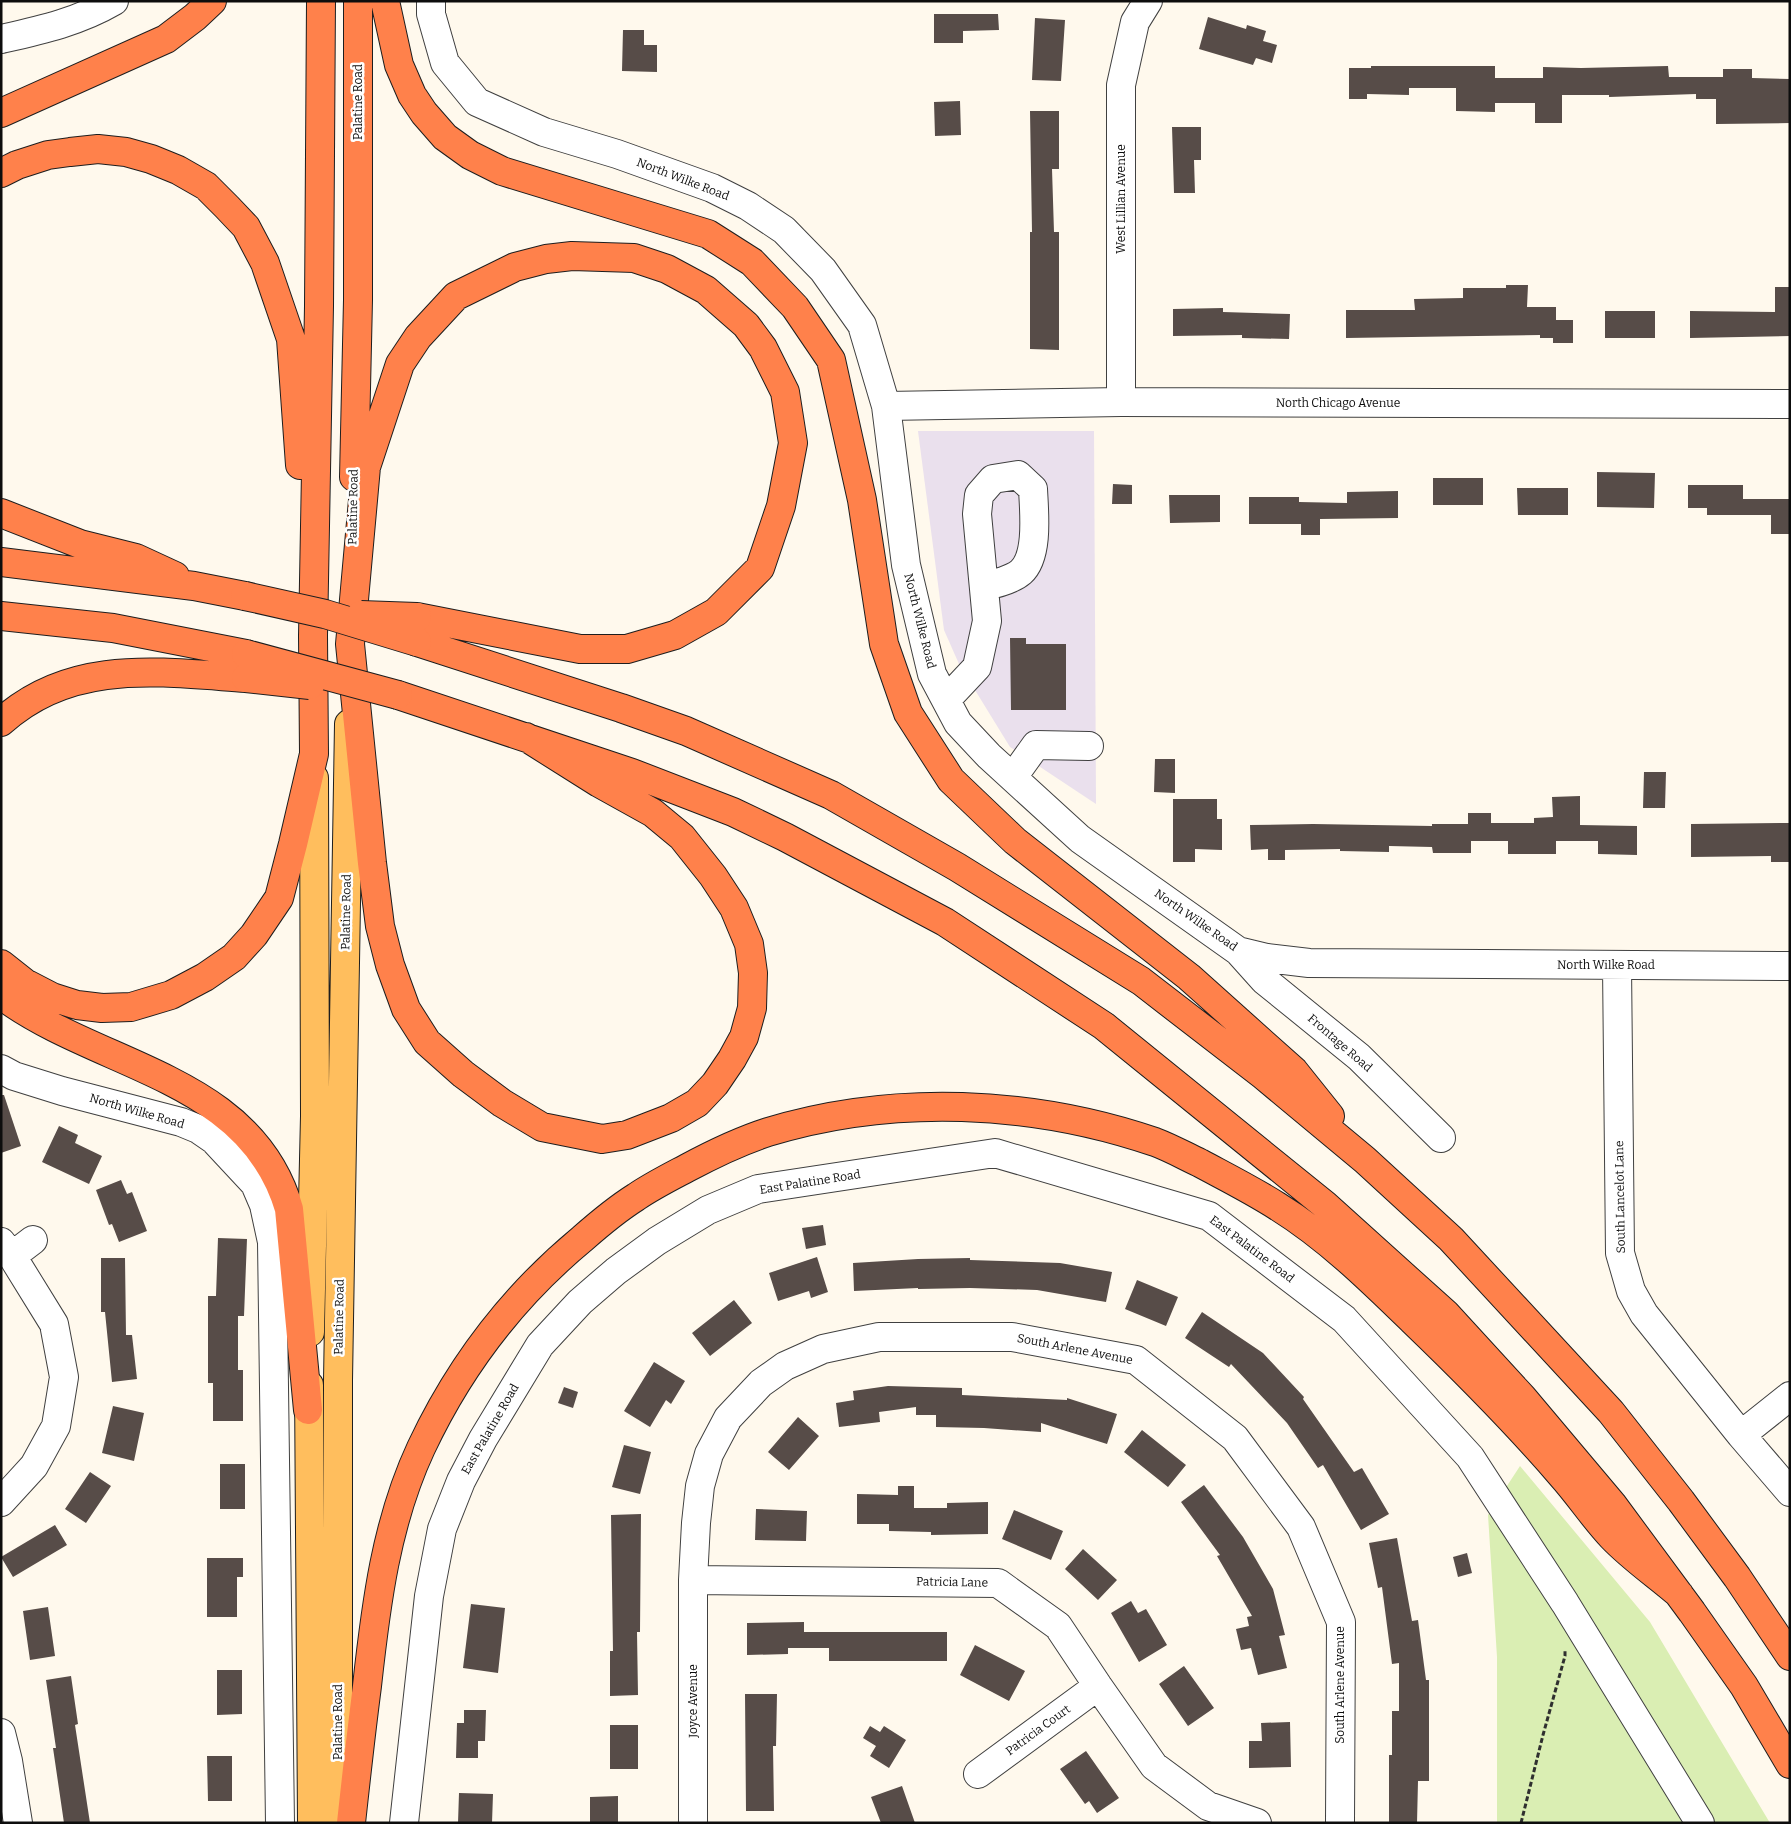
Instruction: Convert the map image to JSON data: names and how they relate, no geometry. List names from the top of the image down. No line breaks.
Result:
{"streets":{"highway":["Palatine Road"],"street":["North Wilke Road","West Lillian Avenue","North Chicago Avenue","Frontage Road","East Palatine Road","South Lancelot Lane","South Arlene Avenue","Patricia Lane","Joyce Avenue","Patricia Court"]},"crossings":[["North Wilke Road","North Chicago Avenue"],["North Wilke Road","Frontage Road"],["North Wilke Road","South Lancelot Lane"],["West Lillian Avenue","North Chicago Avenue"],["South Arlene Avenue","Patricia Lane"],["South Arlene Avenue","Joyce Avenue"],["Patricia Lane","Joyce Avenue"],["Patricia Lane","Patricia Court"]]}
